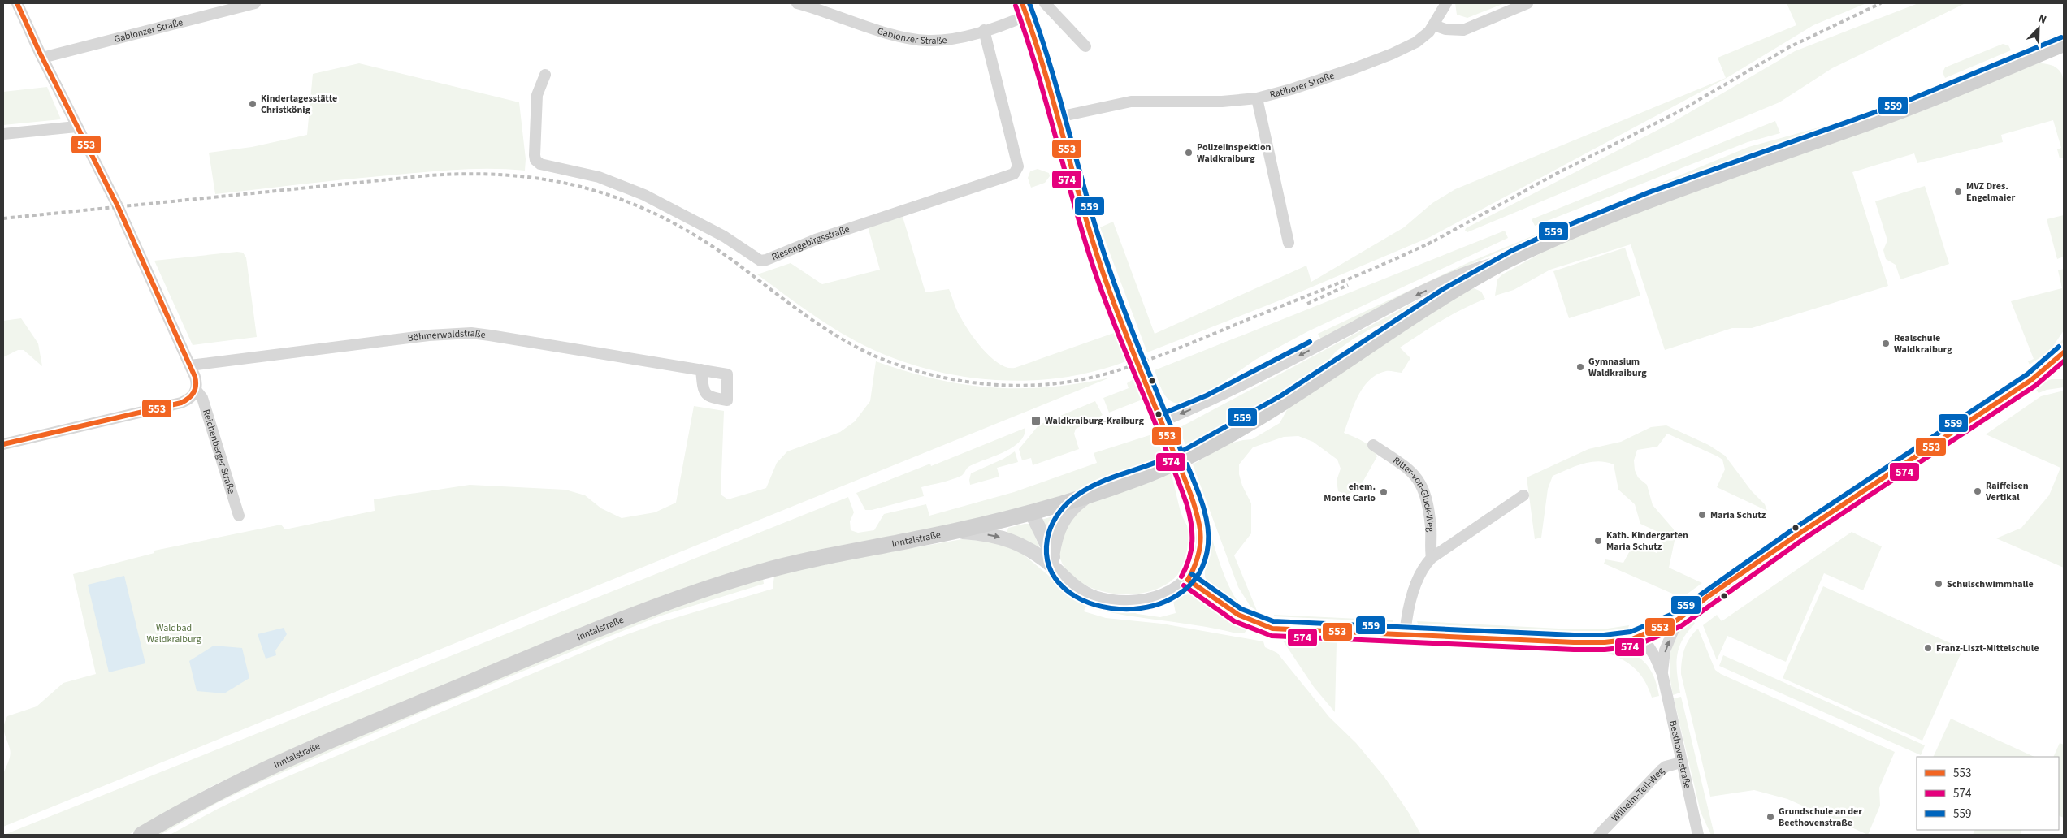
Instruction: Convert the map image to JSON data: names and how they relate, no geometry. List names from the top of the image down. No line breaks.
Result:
{"streets":{"main road":["Inntalstraße"],"street":["Gablonzer Straße","Ratiborer Straße","Riesengebirgsstraße","Böhmerwaldstraße","Reichenberger Straße","Ritter-von-Gluck-Weg","Beethovenstraße","Wilhelm-Tell-Weg"]},"crossings":[["Gablonzer Straße","Riesengebirgsstraße"],["Gablonzer Straße","Reichenberger Straße"],["Böhmerwaldstraße","Reichenberger Straße"],["Beethovenstraße","Wilhelm-Tell-Weg"]],"parks":["Waldbad Waldkraiburg"],"places":{"other":["Kindertagesstätte Christkönig","Polizeiinspektion Waldkraiburg","MVZ Dres. Engelmaier","Realschule Waldkraiburg","Gymnasium Waldkraiburg","Raiffeisen Vertikal","ehem. Monte Carlo","Maria Schutz","Kath. Kindergarten Maria Schutz","Schulschwimmhalle","Franz-Liszt-Mittelschule","Grundschule an der Beethovenstraße"],"transit":["Waldkraiburg-Kraiburg"]},"lines":["transit line 553","transit line 559","transit line 574"],"legend":["553","574","559"],"north":"top right"}
